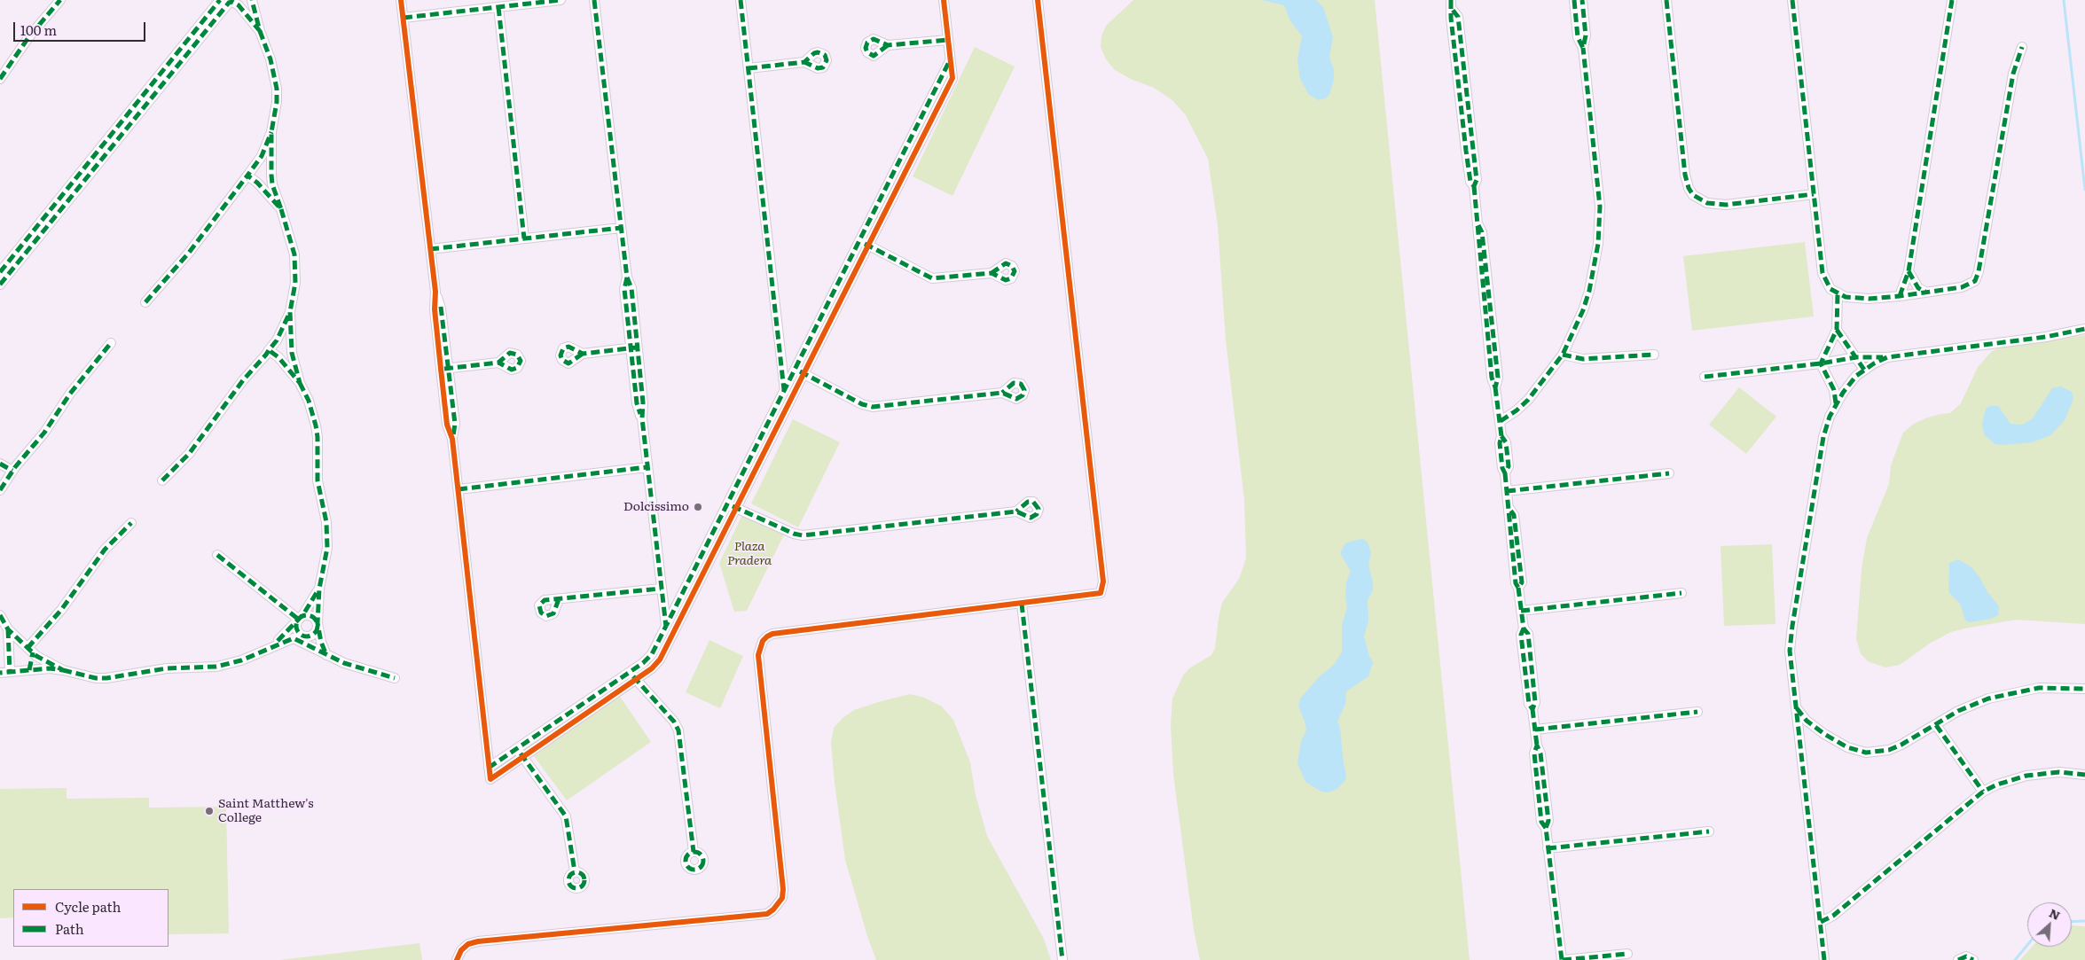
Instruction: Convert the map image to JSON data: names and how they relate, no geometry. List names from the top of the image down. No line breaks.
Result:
{"parks":["Plaza Pradera"],"places":["Dolcissimo","Saint Matthew's College"],"legend":["Cycle path","Path"],"scale_bar":"100 m","north":"top right"}
